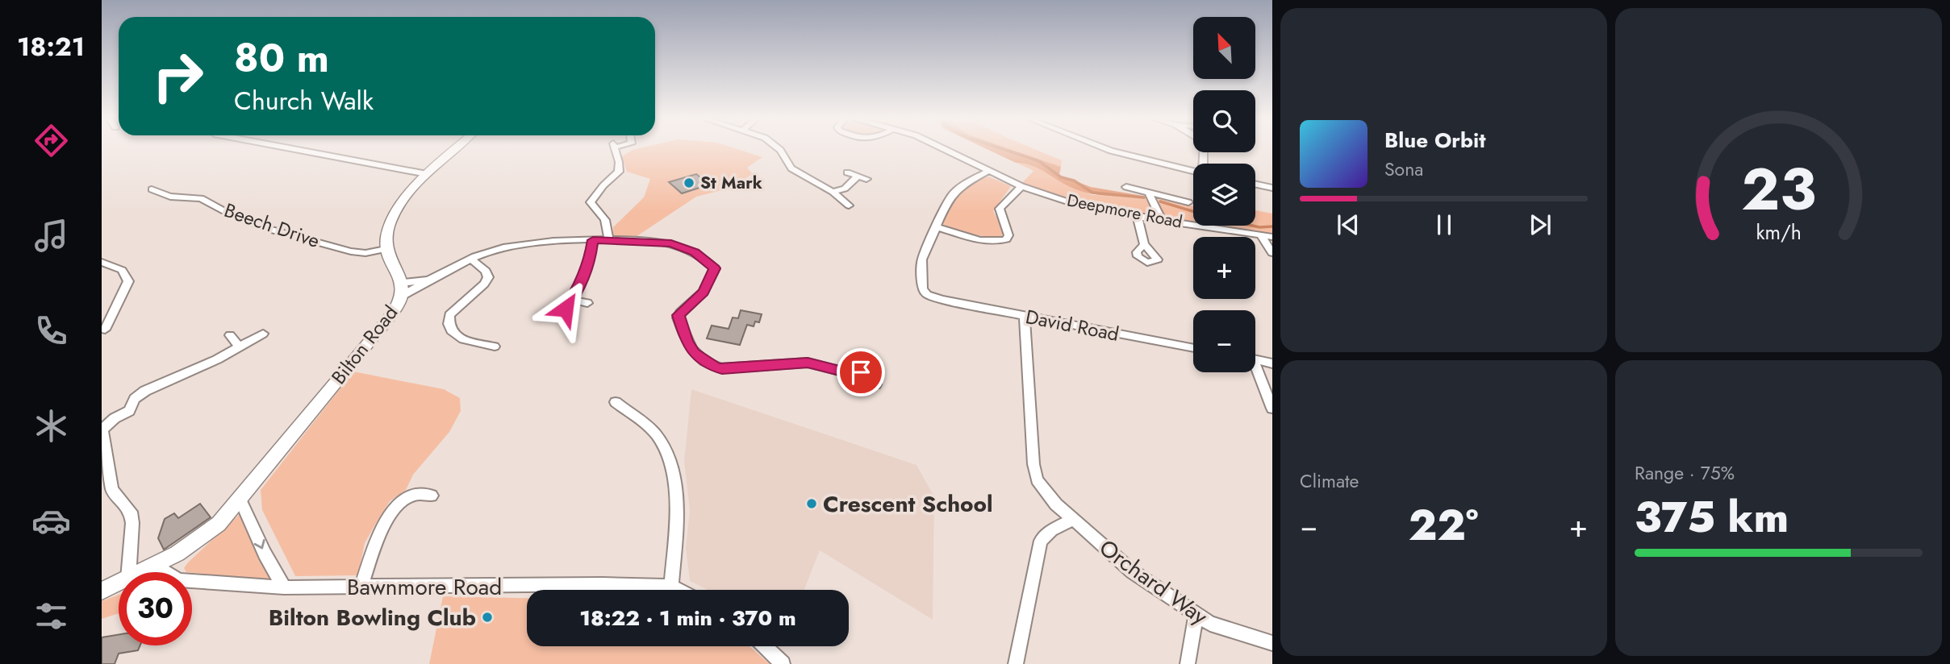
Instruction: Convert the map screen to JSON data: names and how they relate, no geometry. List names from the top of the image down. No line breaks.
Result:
{"streets":{"main road":["Bilton Road"],"street":["Deepmore Road","Beech Drive","David Road","Orchard Way","Bawnmore Road"]},"crossings":[["Beech Drive","Bilton Road"],["David Road","Orchard Way"],["Bilton Road","Bawnmore Road"]],"places":["St Mark","Crescent School","Bilton Bowling Club"],"north":"top left","page":{"tabs":"18:21","map_buttons":["+","−"],"turn":["80 m","Church Walk"],"song":["Blue Orbit","Sona"],"tile":["Climate",["Range · 75%","375 km"]],"heat":["−","22°","+"],"limit":"30","trip":"18:22 · 1 min · 370 m","gauge":["23","km/h"]}}
